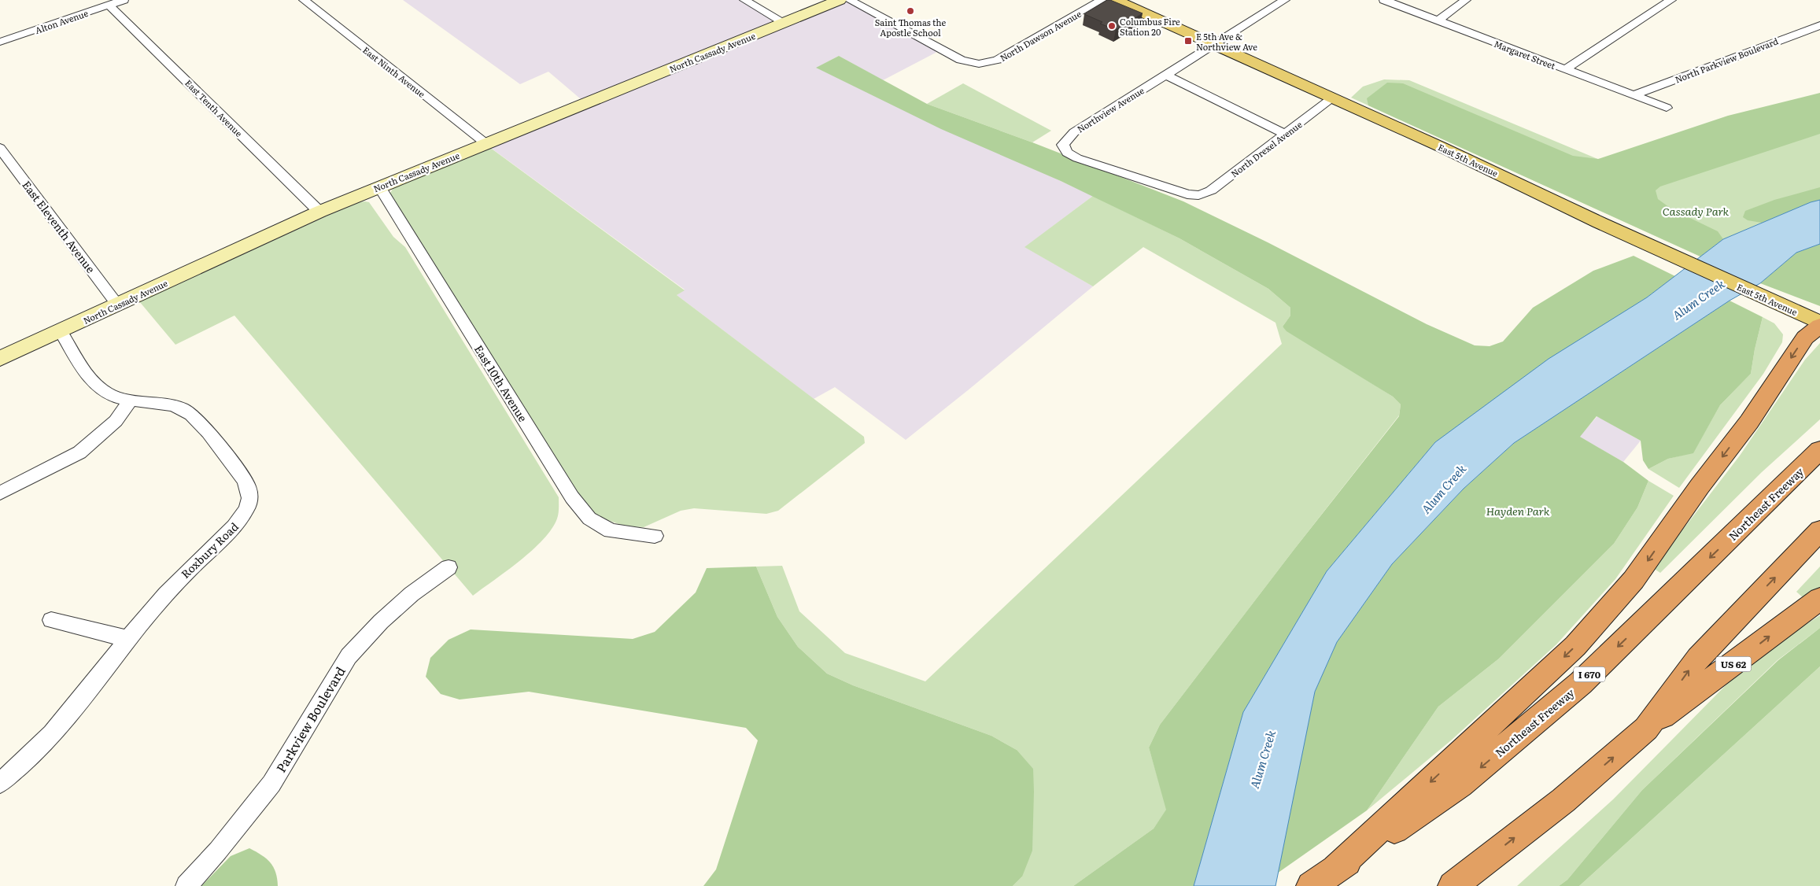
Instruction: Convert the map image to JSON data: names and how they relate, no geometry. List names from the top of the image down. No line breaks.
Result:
{"streets":{"highway":["Northeast Freeway","US 62","I 670"],"main road":["North Cassady Avenue","East 5th Avenue"],"street":["Alton Avenue","North Dawson Avenue","Margaret Street","North Parkview Boulevard","East Ninth Avenue","East Tenth Avenue","Northview Avenue","North Drexel Avenue","East Eleventh Avenue","East 10th Avenue","Roxbury Road","Parkview Boulevard"]},"crossings":[["Alton Avenue","East Tenth Avenue"],["North Cassady Avenue","East Ninth Avenue"],["North Cassady Avenue","East Tenth Avenue"],["North Cassady Avenue","East Eleventh Avenue"],["North Cassady Avenue","East 10th Avenue"],["North Cassady Avenue","Roxbury Road"],["Margaret Street","North Parkview Boulevard"],["Northview Avenue","North Drexel Avenue"],["Northview Avenue","East 5th Avenue"],["North Drexel Avenue","East 5th Avenue"]],"water":["Alum Creek"],"parks":["Cassady Park","Hayden Park"],"places":{"other":["Saint Thomas the Apostle School","Columbus Fire Station 20"],"transit":["E 5th Ave & Northview Ave"]}}
